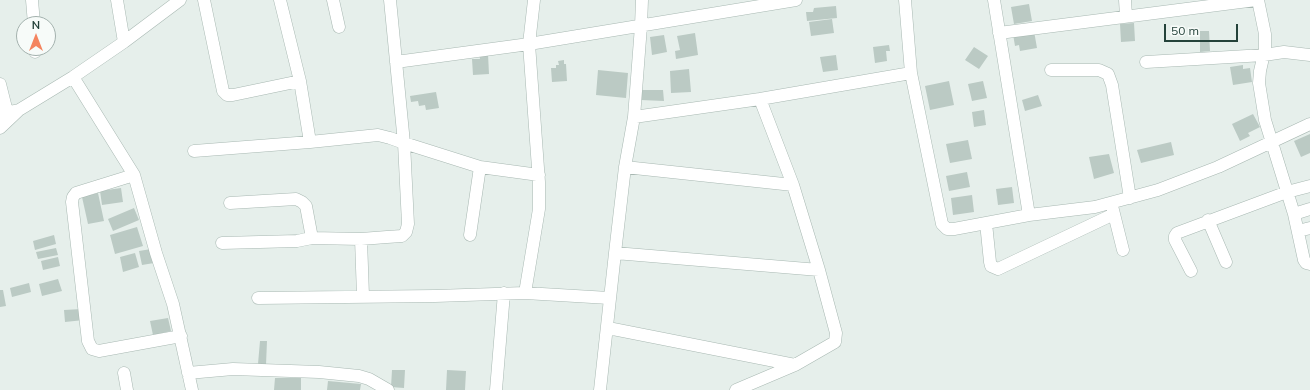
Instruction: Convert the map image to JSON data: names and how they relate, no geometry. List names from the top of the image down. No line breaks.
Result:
{"scale_bar":"50 m","north":"top"}
